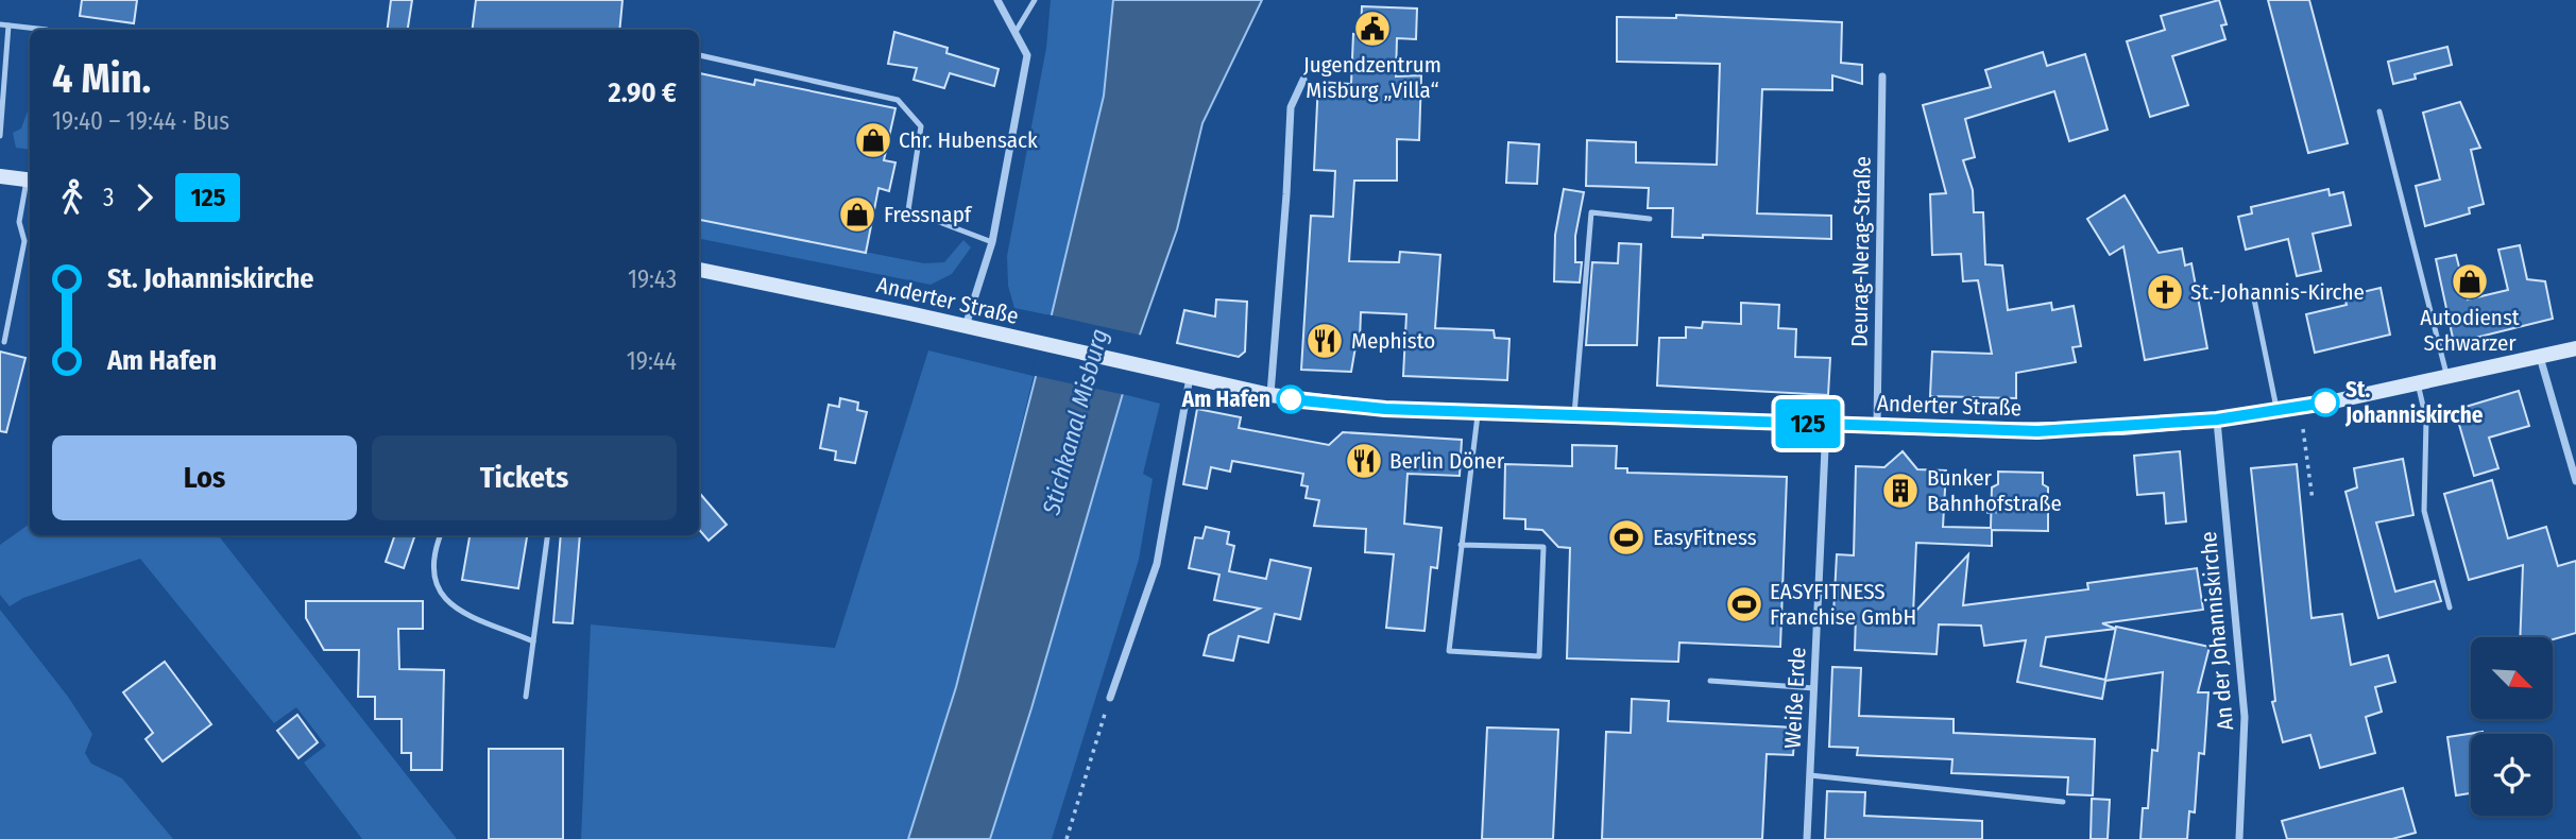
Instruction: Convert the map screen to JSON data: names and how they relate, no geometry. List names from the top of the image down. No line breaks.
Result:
{"streets":{"main road":["Anderter Straße"],"street":["Deurag-Nerag-Straße","An der Johanniskirche","Weiße Erde"]},"crossings":[["Deurag-Nerag-Straße","Anderter Straße"],["Anderter Straße","An der Johanniskirche"],["Anderter Straße","Weiße Erde"]],"water":["Stichkanal Misburg"],"places":{"public building":["Jugendzentrum Misburg „Villa“"],"shop":["Chr. Hubensack","Fressnapf","Autodienst Schwarzer"],"church":["St.-Johannis-Kirche"],"restaurant":["Mephisto","Berlin Döner"],"other":["Am Hafen","St. Johanniskirche"],"building":["Bunker Bahnhofstraße"],"sports":["EasyFitness","EASYFITNESS Franchise GmbH"]},"lines":["bus line 125"],"north":"bottom right","page":{"on_map":"125","heading":["4 Min.","19:40 – 19:44 · Bus","2.90 €"],"legs":["3","125"],"list":[{"name":"St. Johanniskirche","value":"19:43"},{"name":"Am Hafen","value":"19:44"}],"buttons":["Los","Tickets"]}}
